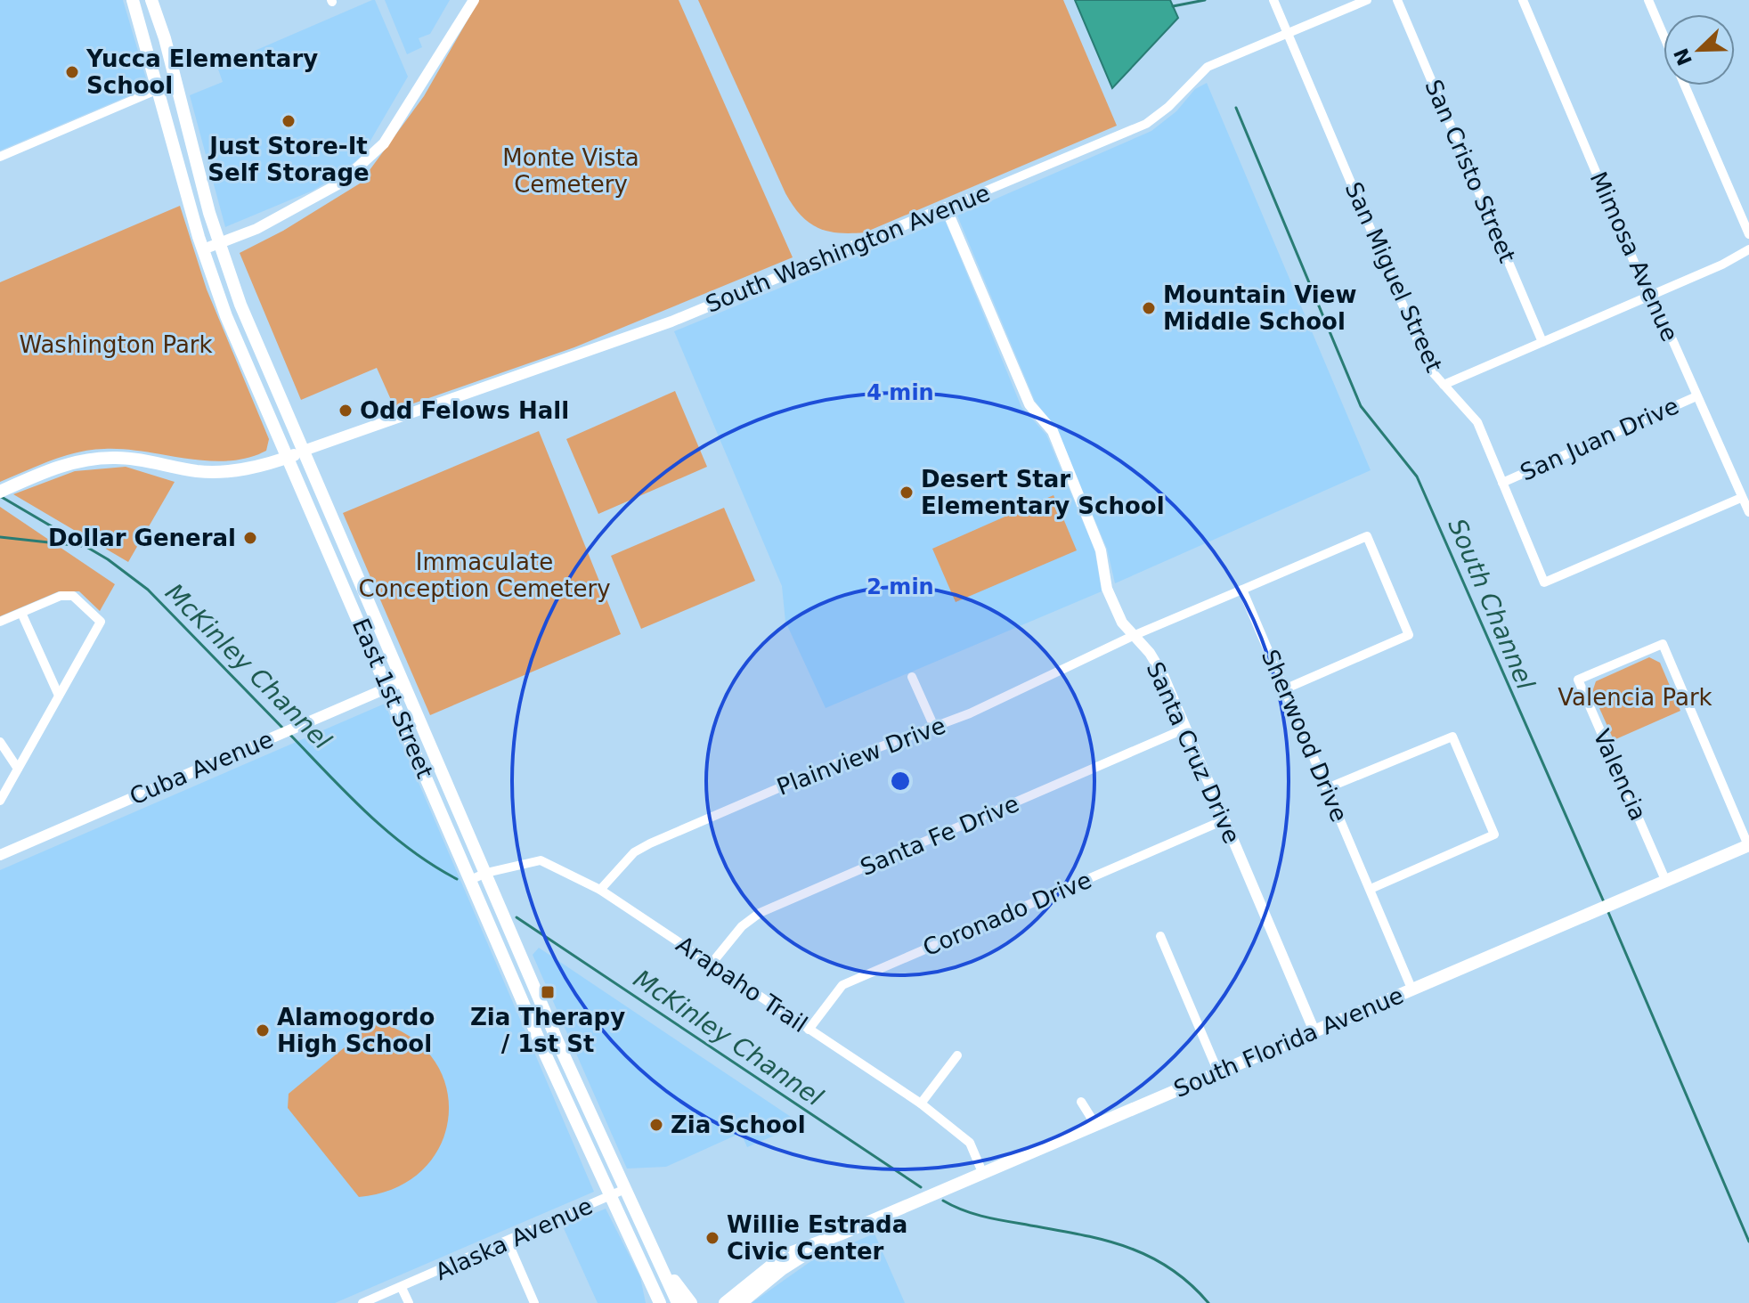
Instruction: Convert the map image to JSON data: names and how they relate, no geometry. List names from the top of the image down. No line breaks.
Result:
{"streets":{"main road":["East 1st Street","South Florida Avenue"],"street":["San Cristo Street","South Washington Avenue","Mimosa Avenue","San Miguel Street","San Juan Drive","Sherwood Drive","Santa Cruz Drive","Plainview Drive","Cuba Avenue","Valencia","Santa Fe Drive","Coronado Drive","Arapaho Trail","Alaska Avenue"]},"crossings":[["South Washington Avenue","San Miguel Street"],["South Washington Avenue","East 1st Street"],["South Washington Avenue","Santa Cruz Drive"],["Mimosa Avenue","San Miguel Street"],["Mimosa Avenue","San Juan Drive"],["San Miguel Street","San Juan Drive"],["East 1st Street","Cuba Avenue"],["East 1st Street","Arapaho Trail"],["East 1st Street","Alaska Avenue"],["Sherwood Drive","South Florida Avenue"],["Santa Cruz Drive","Plainview Drive"],["Santa Cruz Drive","Santa Fe Drive"],["Santa Cruz Drive","Coronado Drive"],["Santa Cruz Drive","South Florida Avenue"],["Plainview Drive","Arapaho Trail"],["Valencia","South Florida Avenue"],["Santa Fe Drive","Arapaho Trail"],["Coronado Drive","Arapaho Trail"],["Arapaho Trail","South Florida Avenue"]],"water":["South Channel","McKinley Channel"],"parks":["Monte Vista Cemetery","Washington Park","Immaculate Conception Cemetery","Valencia Park"],"places":{"other":["Yucca Elementary School","Just Store-It Self Storage","Mountain View Middle School","Odd Felows Hall","Desert Star Elementary School","Dollar General","Alamogordo High School","Zia School","Willie Estrada Civic Center"],"transit":["Zia Therapy / 1st St"]},"north":"bottom left","rings":["4 min","2 min"]}
